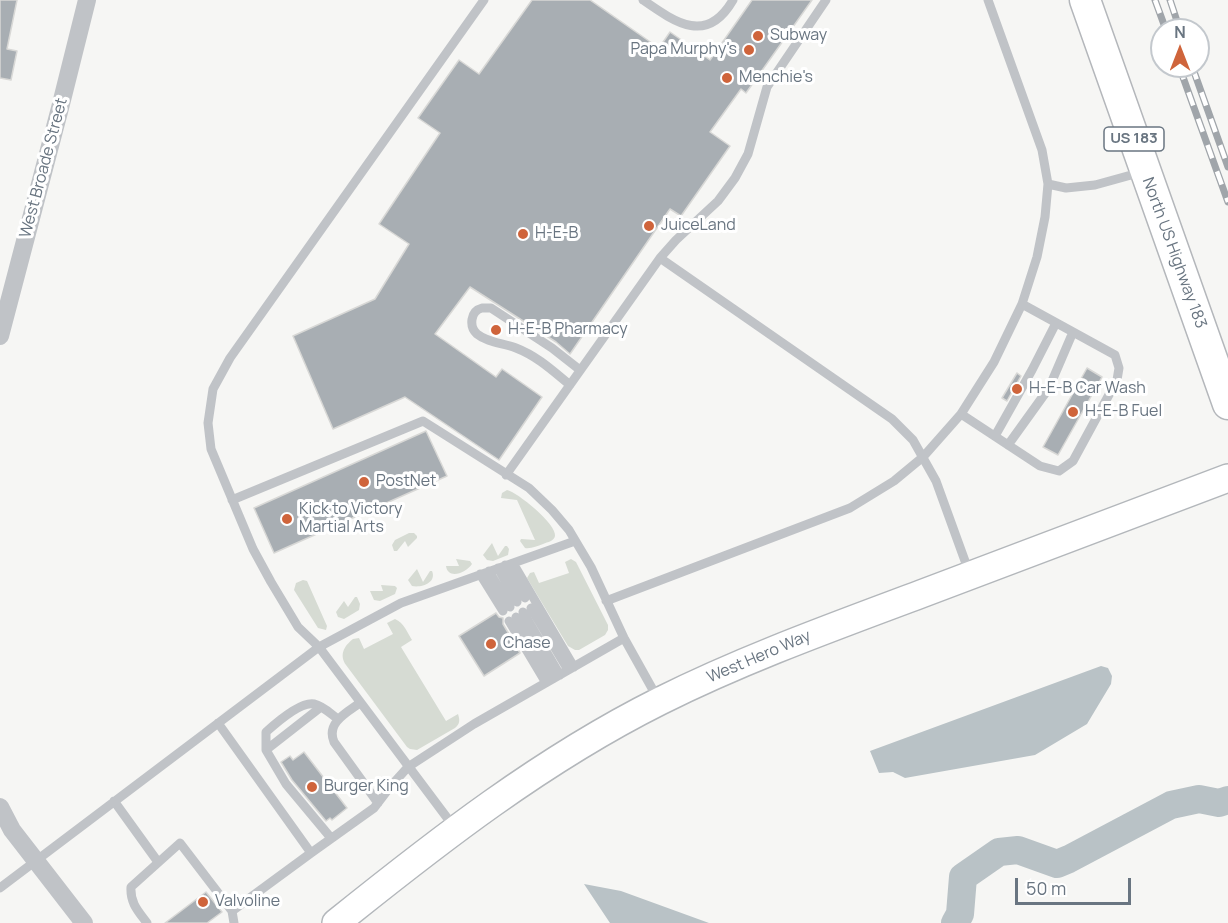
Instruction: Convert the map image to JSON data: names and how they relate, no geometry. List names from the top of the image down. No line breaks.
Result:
{"streets":{"main road":["US 183","North US Highway 183","West Hero Way"],"street":["West Broade Street"]},"places":["Subway","Papa Murphy's","Menchie's","JuiceLand","H-E-B","H-E-B Pharmacy","H-E-B Car Wash","H-E-B Fuel","PostNet","Kick to Victory Martial Arts","Chase","Burger King","Valvoline"],"scale_bar":"50 m","north":"top"}
